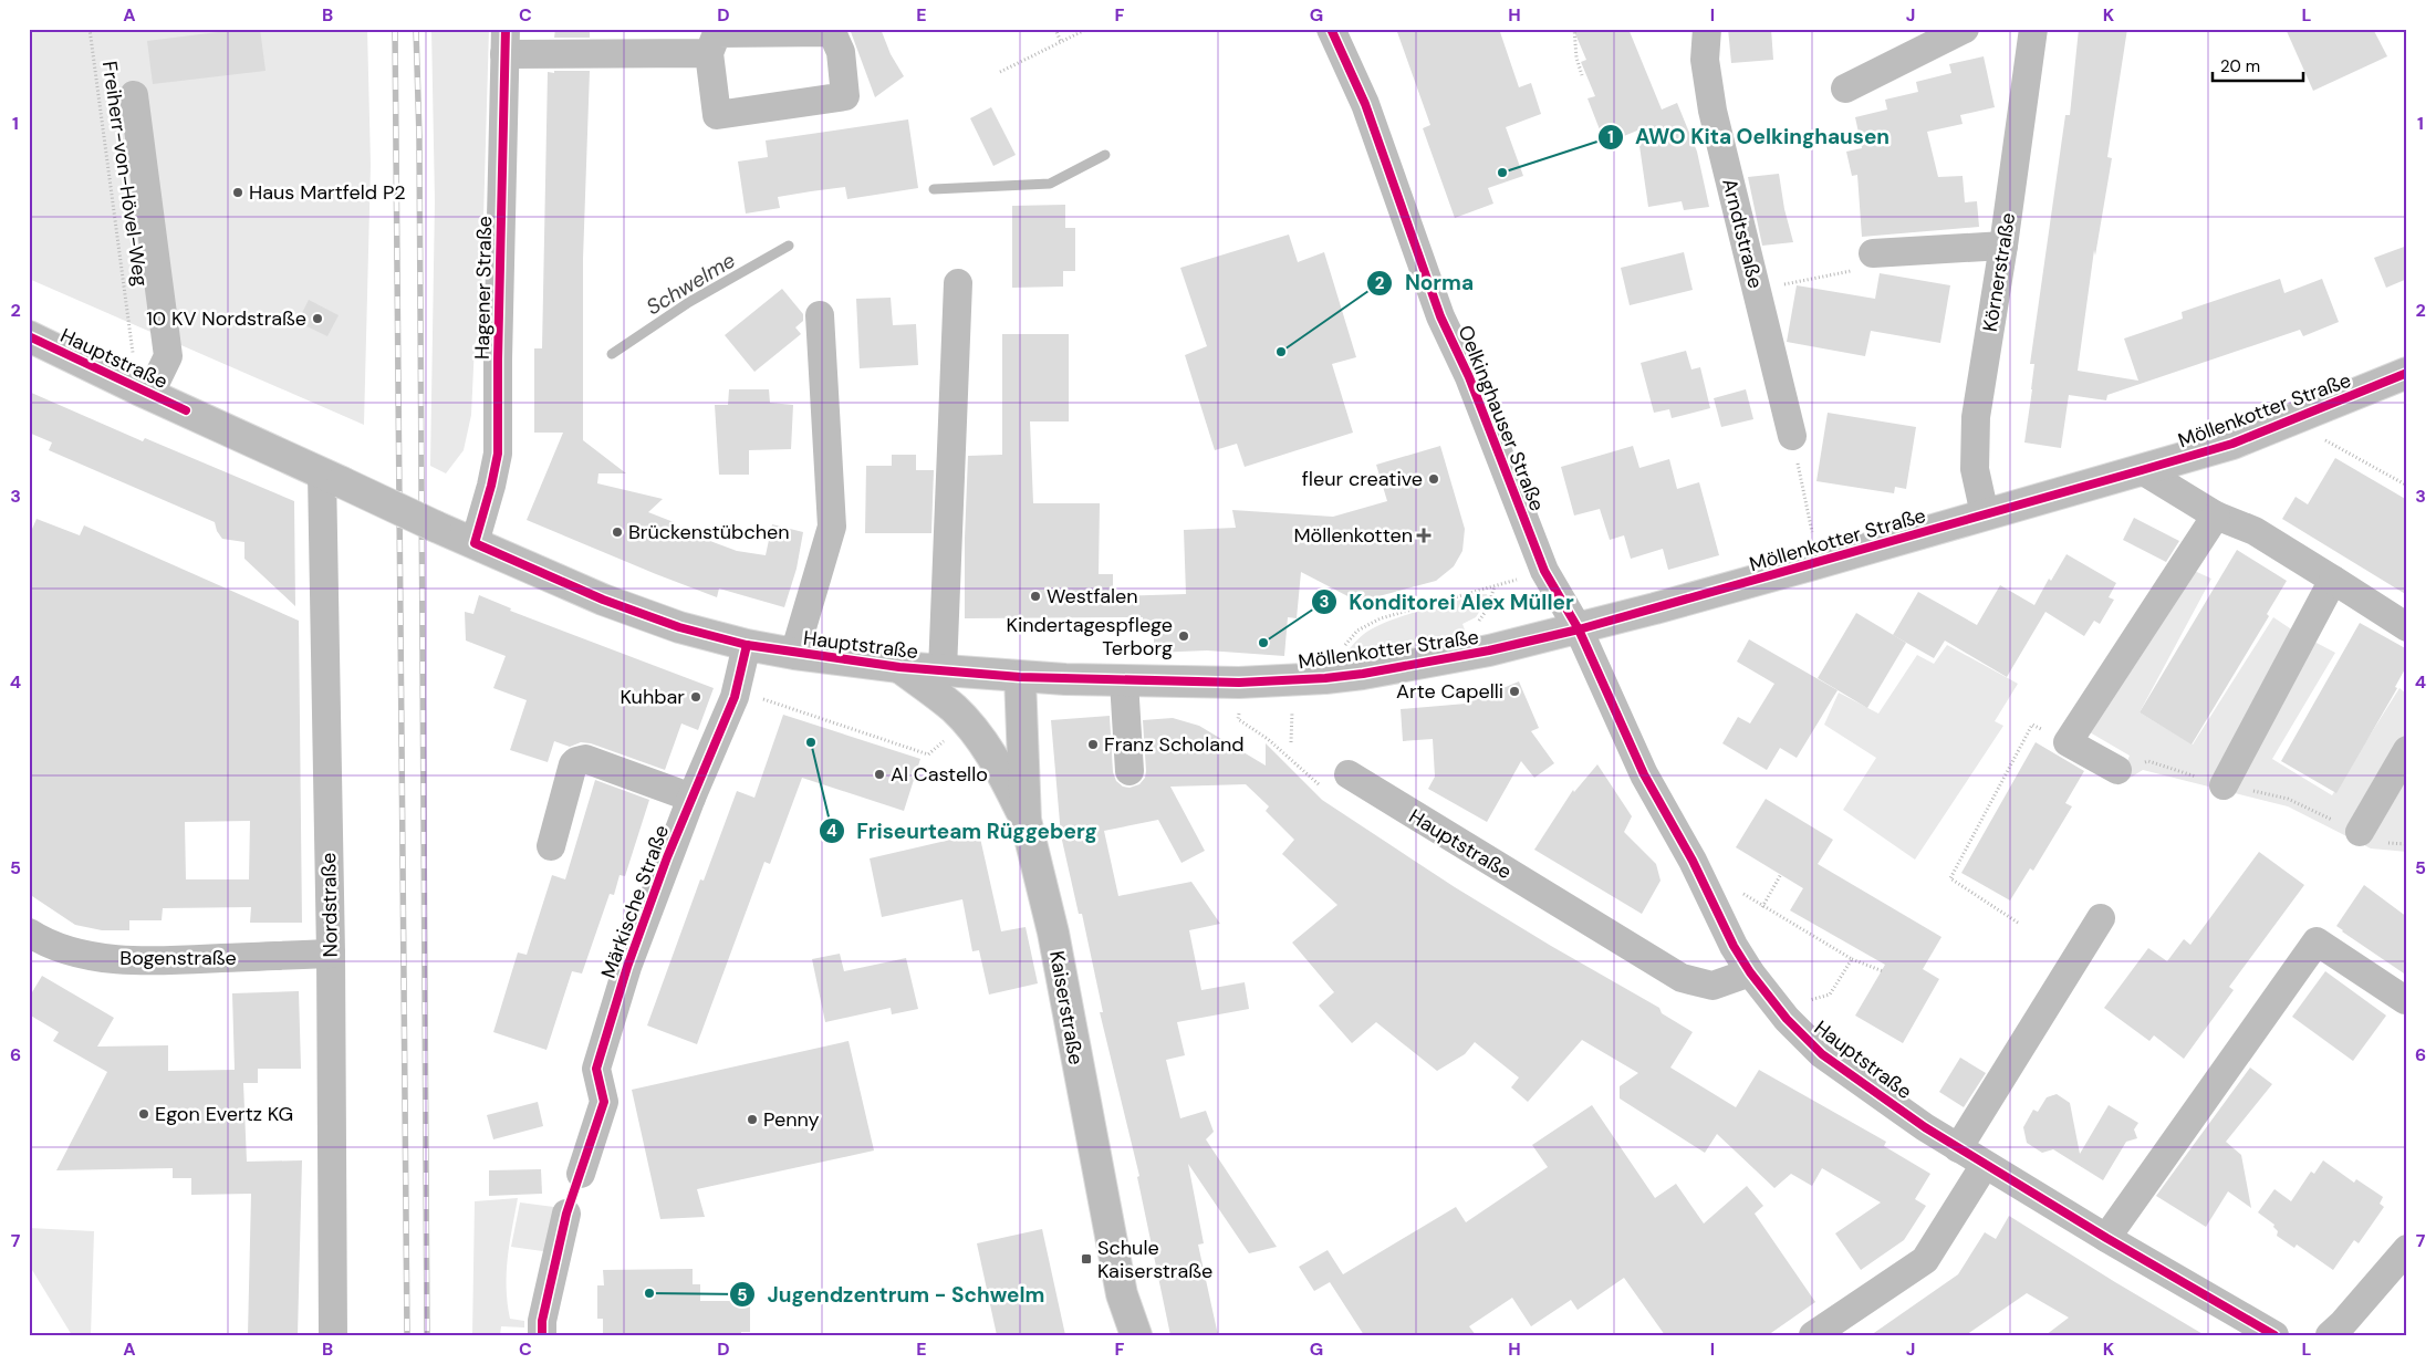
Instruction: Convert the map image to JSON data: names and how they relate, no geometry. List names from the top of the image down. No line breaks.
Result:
{"streets":{"main road":["Hauptstraße","Möllenkotter Straße","Kaiserstraße"],"street":["Arndtstraße","Körnerstraße","Hagener Straße","Oelkinghauser Straße","Märkische Straße","Nordstraße","Bogenstraße"],"path":["Freiherr-von-Hövel-Weg"]},"crossings":[["Freiherr-von-Hövel-Weg","Hauptstraße"],["Körnerstraße","Möllenkotter Straße"],["Hagener Straße","Hauptstraße"],["Hauptstraße","Möllenkotter Straße"],["Hauptstraße","Oelkinghauser Straße"],["Hauptstraße","Märkische Straße"],["Hauptstraße","Nordstraße"],["Hauptstraße","Kaiserstraße"],["Möllenkotter Straße","Oelkinghauser Straße"],["Nordstraße","Bogenstraße"]],"water":["Schwelme"],"places":{"other":["AWO Kita Oelkinghausen","Haus Martfeld P2","10 KV Nordstraße","Norma","fleur creative","Brückenstübchen","Westfalen","Kindertagespflege Terborg","Konditorei Alex Müller","Arte Capelli","Kuhbar","Friseurteam Rüggeberg","Franz Scholand","Al Castello","Egon Evertz KG","Penny","Jugendzentrum - Schwelm"],"health":["Möllenkotten"],"transit":["Schule Kaiserstraße"]},"scale_bar":"20 m","grid":{"columns":["A","B","C","D","E","F","G","H","I","J","K","L"],"rows":["1","2","3","4","5","6","7"]}}
